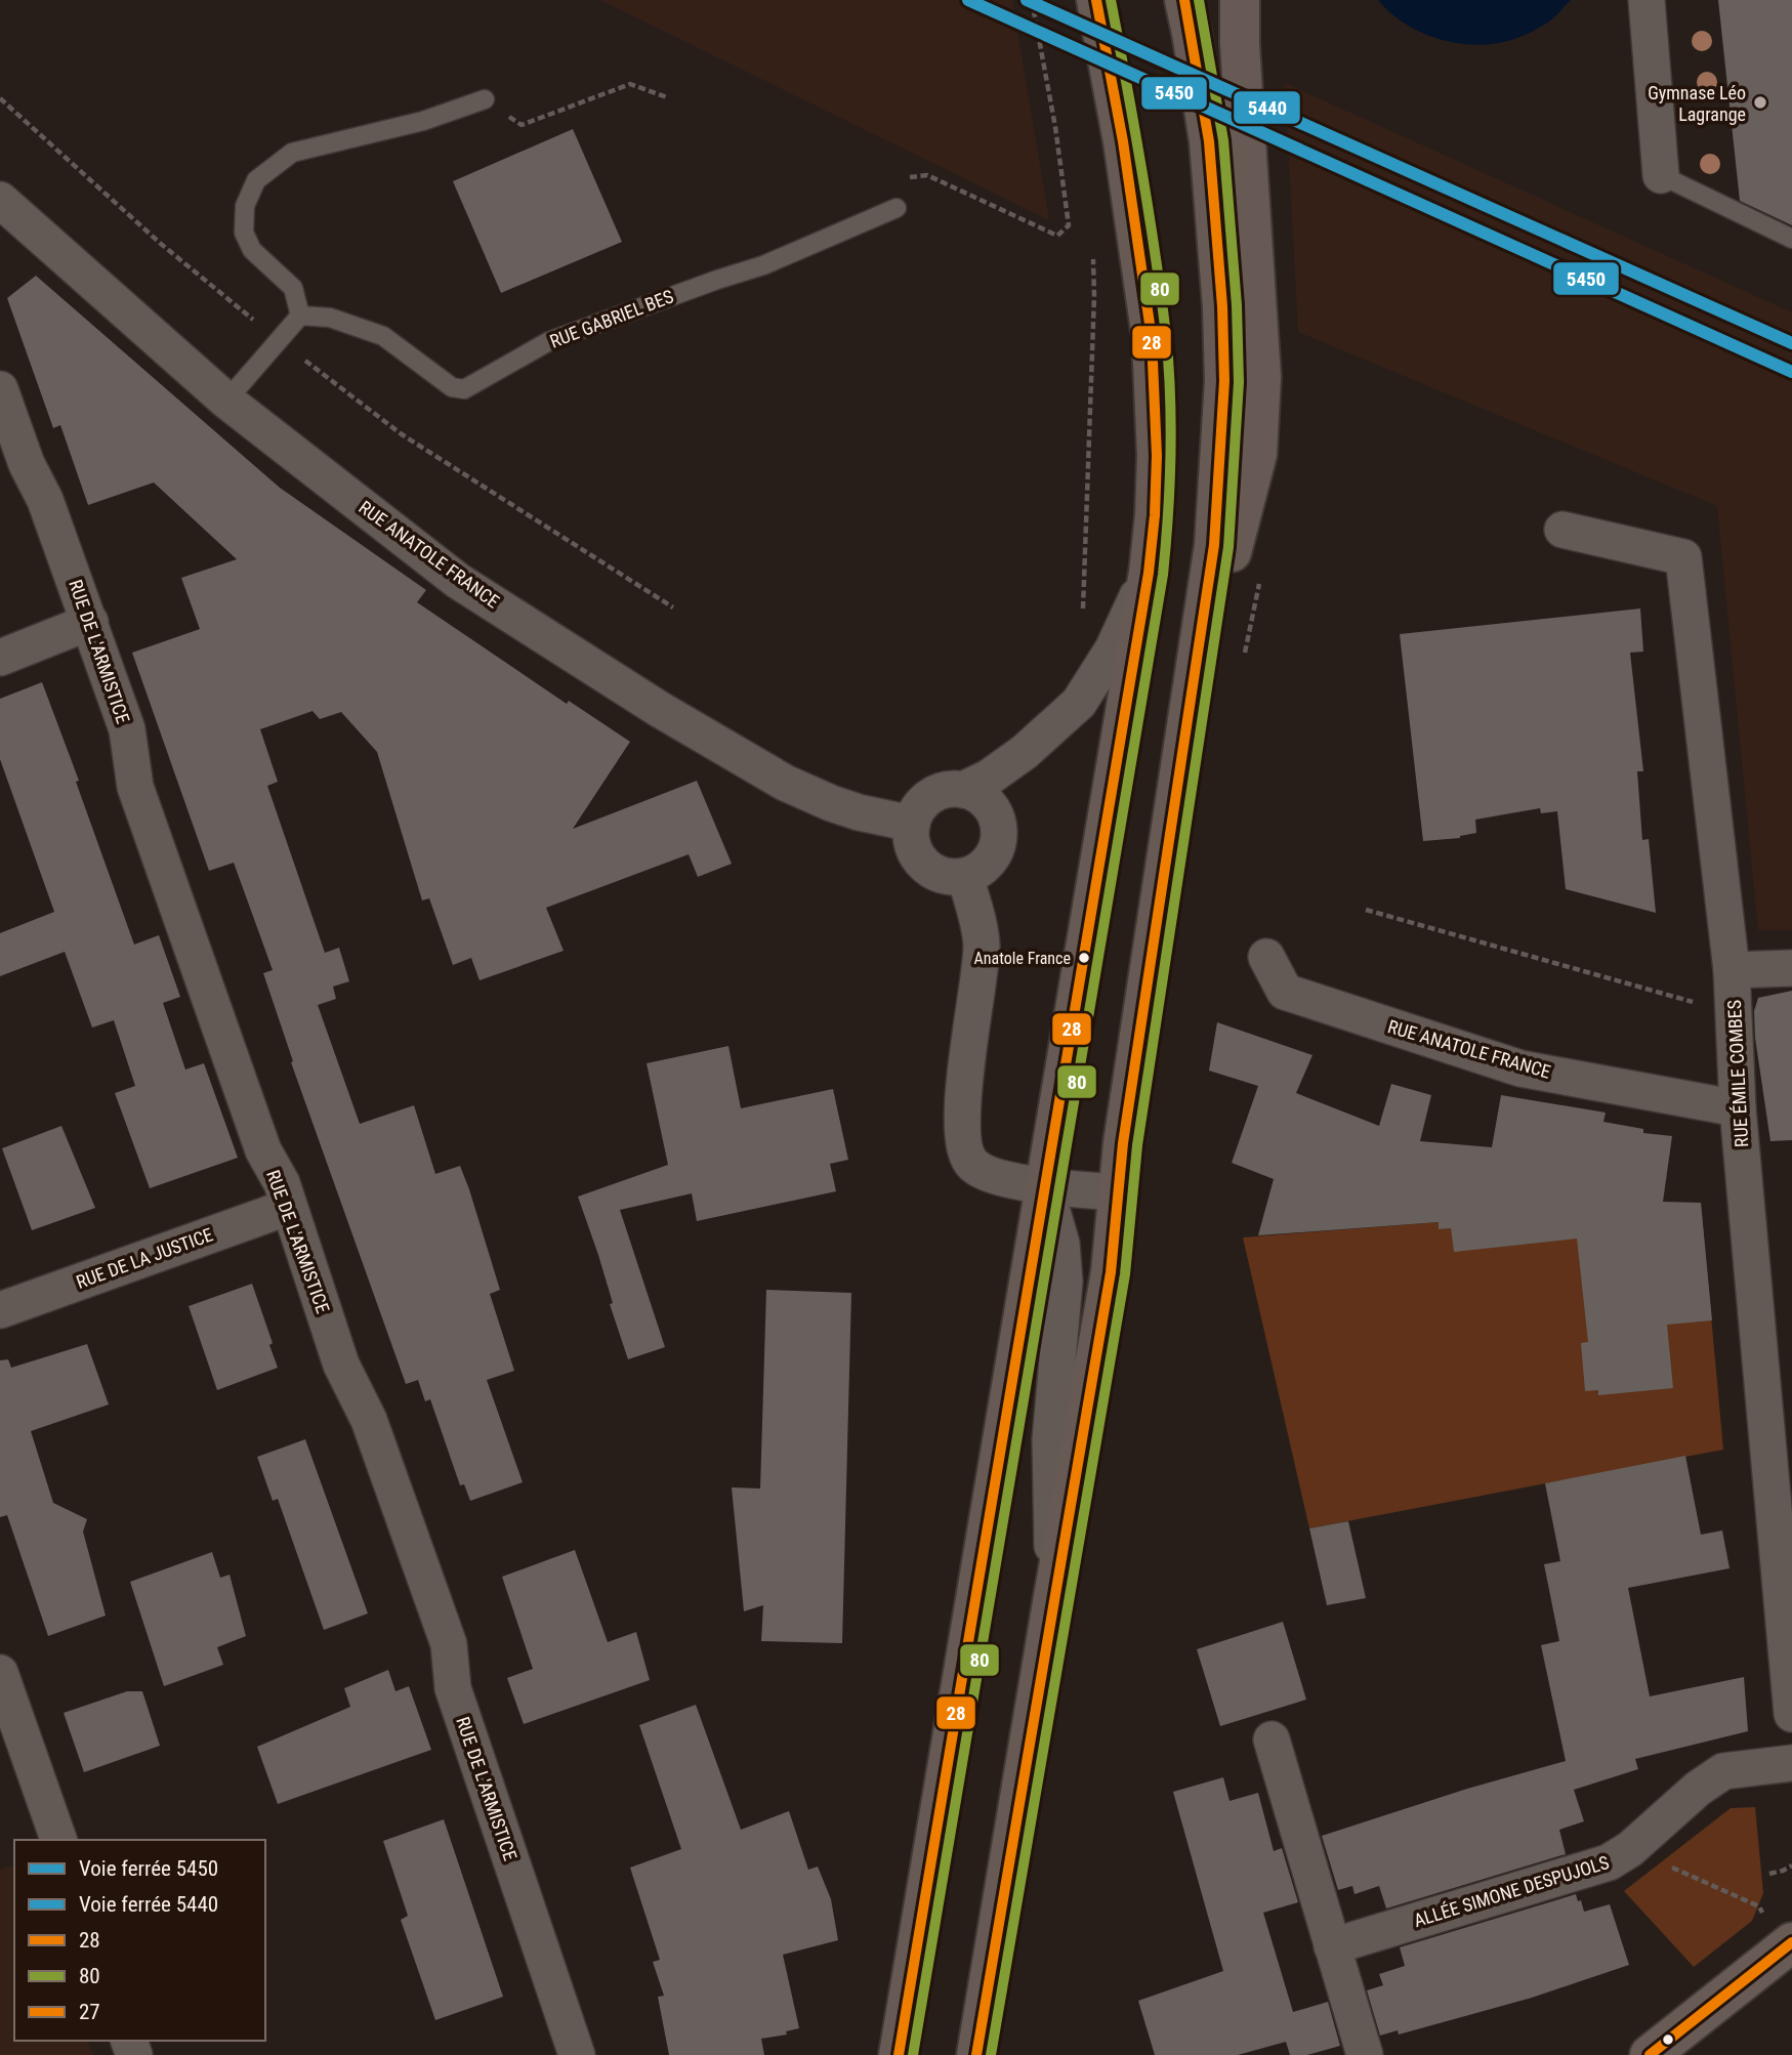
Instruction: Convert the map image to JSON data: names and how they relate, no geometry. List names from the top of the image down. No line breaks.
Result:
{"streets":{"street":["RUE ANATOLE FRANCE","RUE DE L'ARMISTICE","RUE ÉMILE COMBES","RUE DE LA JUSTICE","ALLÉE SIMONE DESPUJOLS"],"lane":["RUE GABRIEL BES"]},"crossings":[["RUE ANATOLE FRANCE","RUE ÉMILE COMBES"],["RUE DE L'ARMISTICE","RUE DE LA JUSTICE"]],"places":["Gymnase Léo Lagrange","Anatole France"],"lines":["rail line 5450","rail line 5440","transit line 28","transit line 80","transit line 27"],"legend":["Voie ferrée 5450","Voie ferrée 5440","28","80","27"]}
